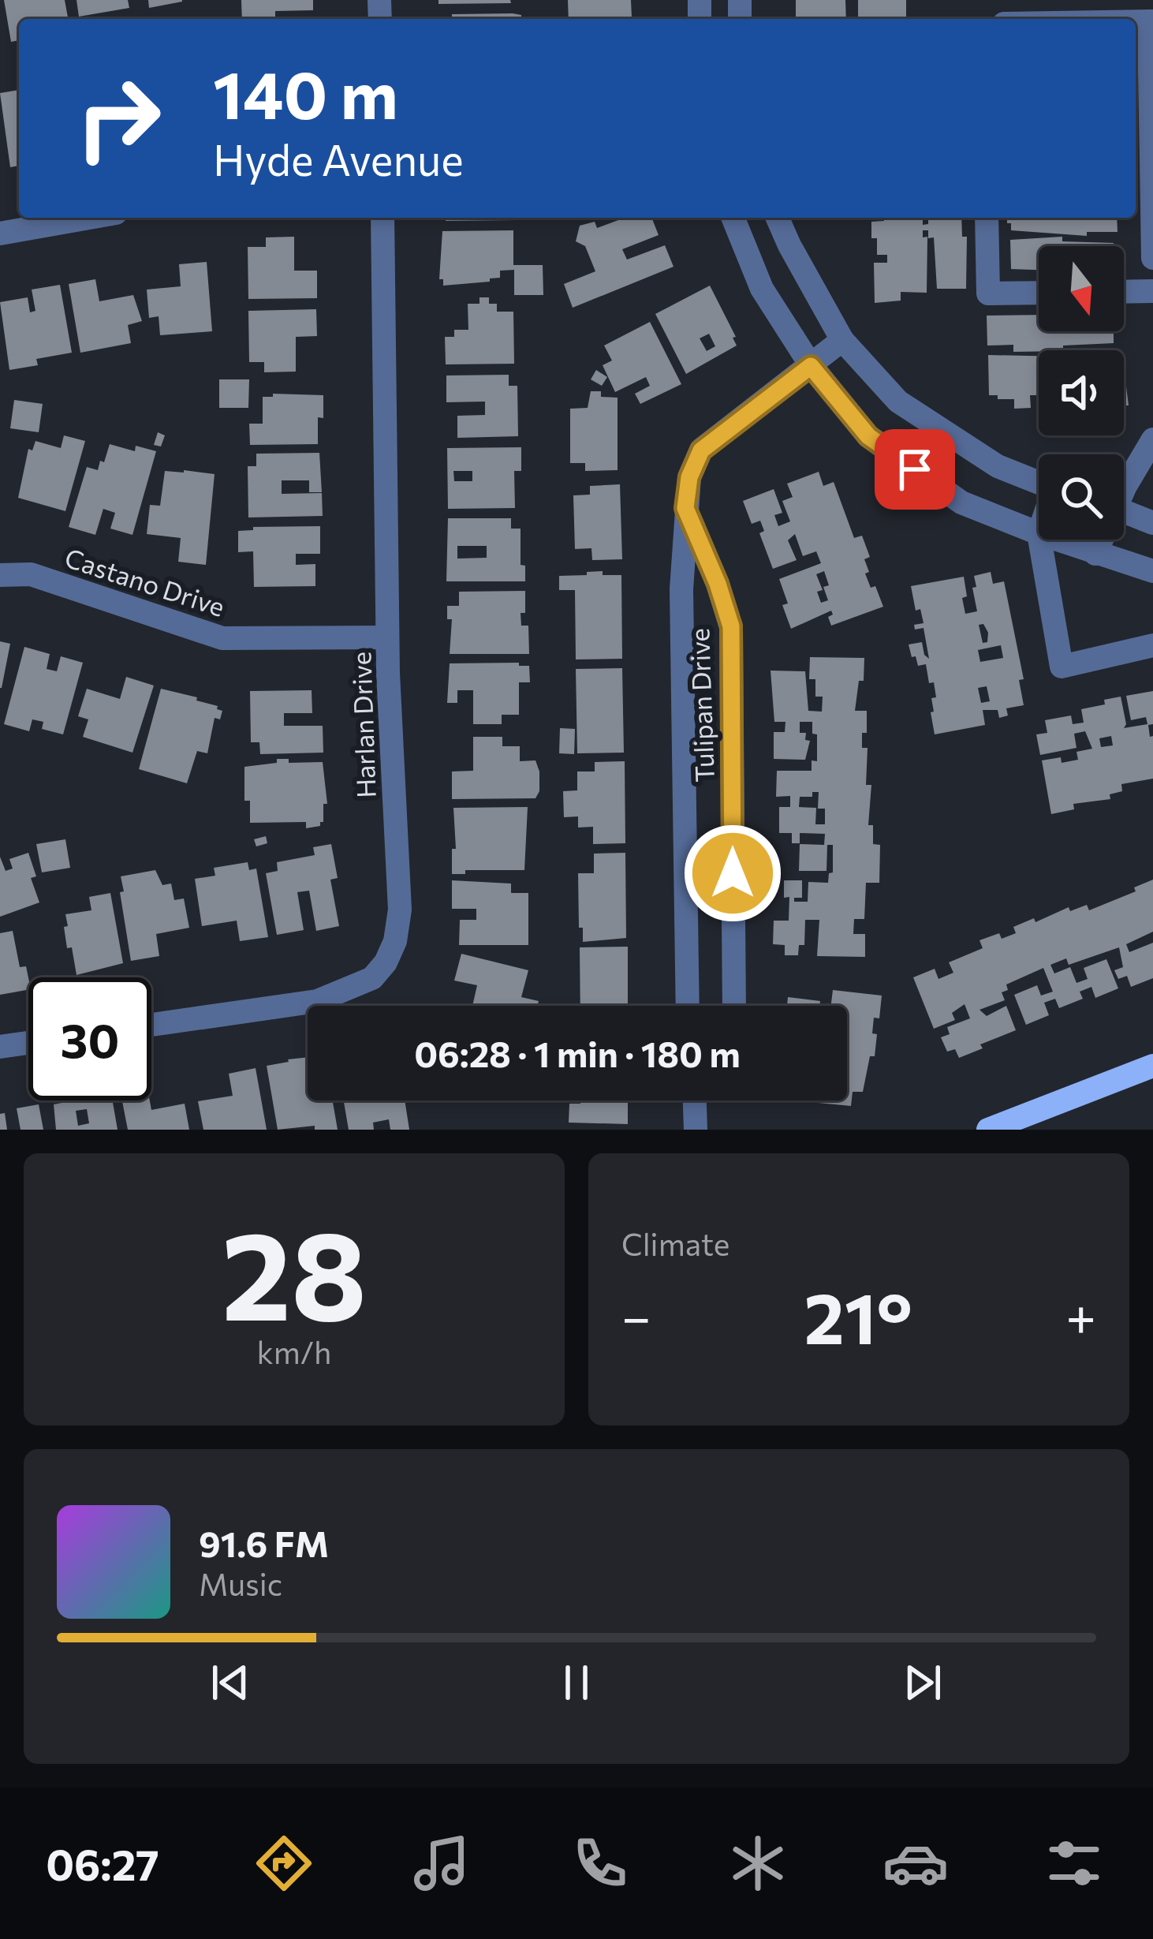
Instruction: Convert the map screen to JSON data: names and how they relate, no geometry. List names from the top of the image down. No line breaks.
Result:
{"streets":{"street":["Castano Drive","Tulipan Drive","Harlan Drive"]},"crossings":[["Castano Drive","Harlan Drive"]],"north":"bottom","page":{"turn":["140 m","Hyde Avenue"],"limit":"30","trip":"06:28 · 1 min · 180 m","tile":[["28","km/h"],"Climate"],"heat":["−","21°","+"],"song":["91.6 FM","Music"],"tabs":"06:27"}}
